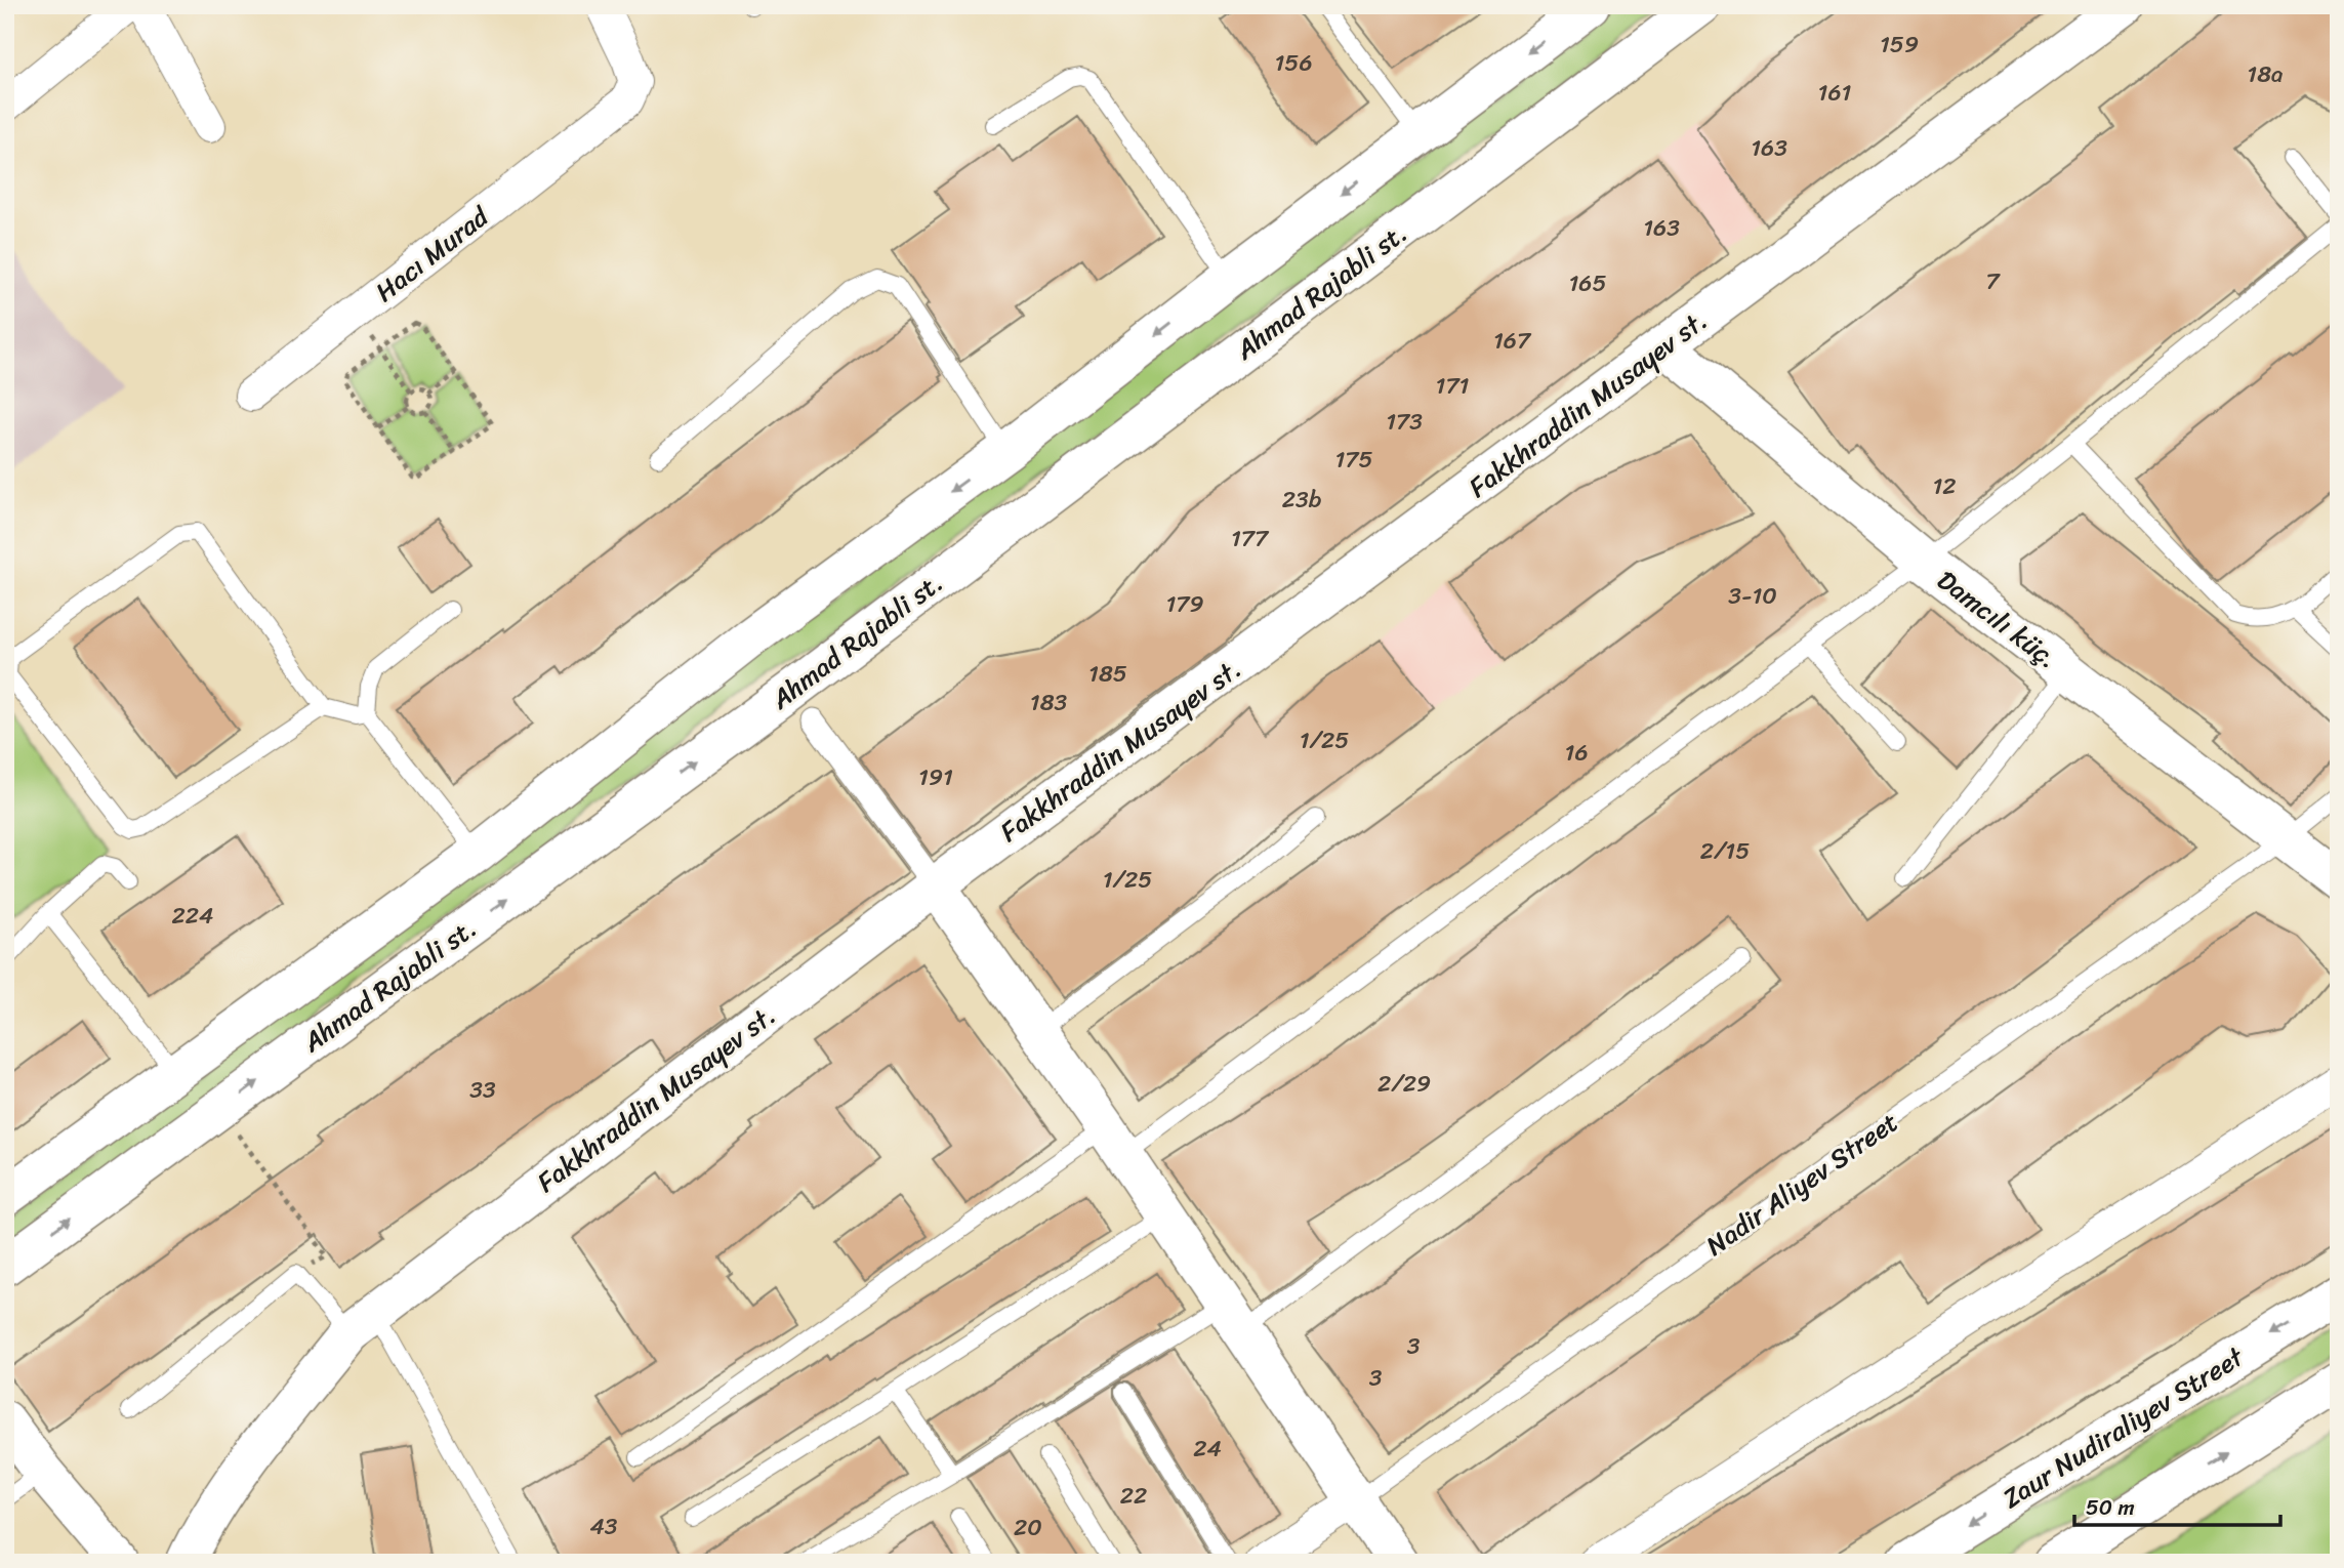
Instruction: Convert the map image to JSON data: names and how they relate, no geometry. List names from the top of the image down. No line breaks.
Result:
{"streets":{"street":["Hacı Murad","Ahmad Rajabli st.","Fakkhraddin Musayev st.","Damcılı küç.","Nadir Aliyev Street","Zaur Nudiraliyev Street"]},"crossings":[["Fakkhraddin Musayev st.","Damcılı küç."],["Damcılı küç.","Nadir Aliyev Street"]],"house_numbers":["159","156","18a","161","163","163","7","165","167","171","173","175","12","23b","177","3-10","179","185","183","1/25","16","191","2/15","1/25","224","2/29","33","3","3","24","22","43","20"],"scale_bar":"50 m"}
